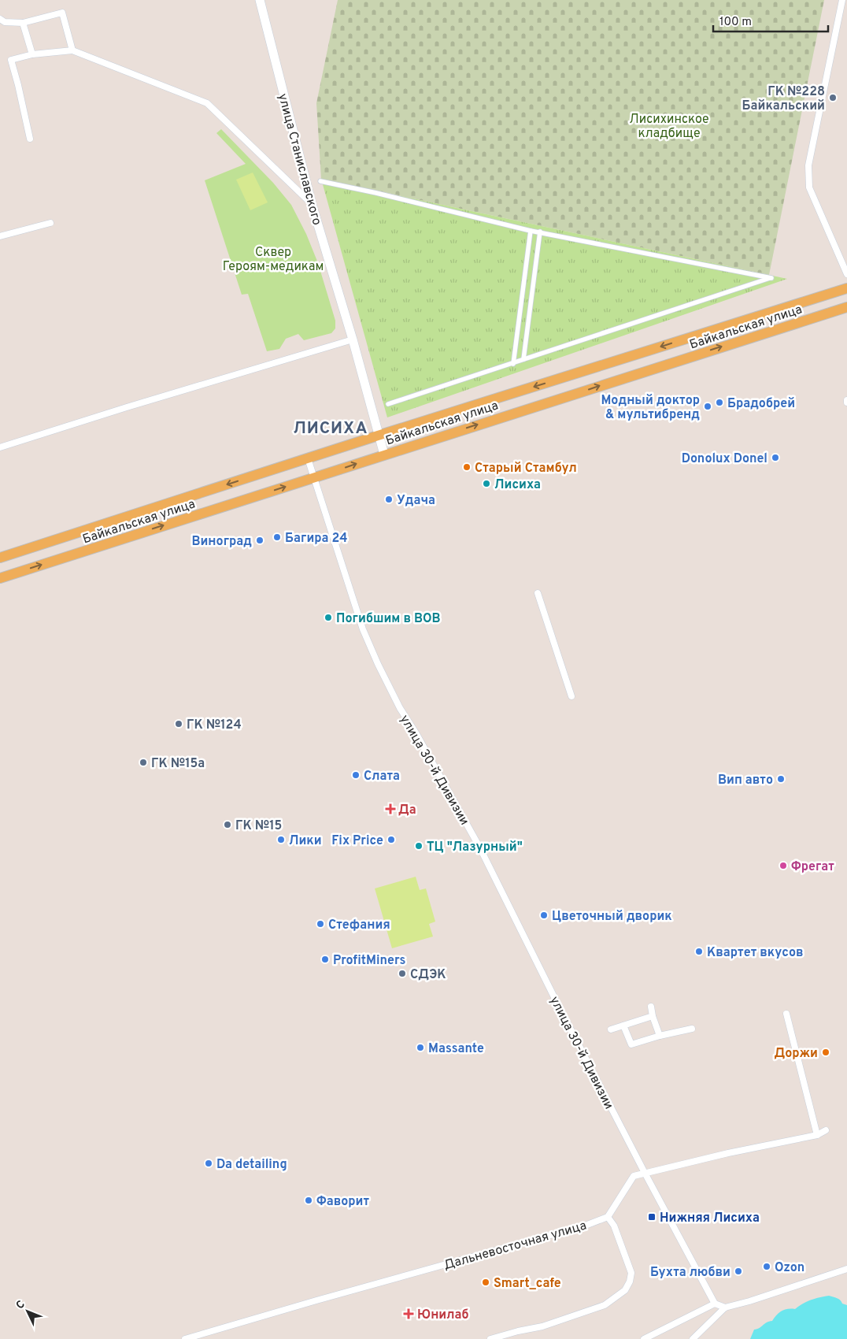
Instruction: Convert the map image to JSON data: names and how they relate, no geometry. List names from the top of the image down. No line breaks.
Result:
{"streets":{"main road":["улица Станиславского","Байкальская улица"],"street":["улица 30-й Дивизии","Дальневосточная улица"]},"crossings":[["улица Станиславского","Байкальская улица"],["Байкальская улица","улица 30-й Дивизии"]],"districts":["ЛИСИХА"],"parks":["Лисихинское кладбище","Сквер Героям-медикам"],"places":{"other":["ГК №228 Байкальский","Брадобрей","Модный доктор & мультибренд","Donolux Donel","Старый Стамбул","Лисиха","Удача","Багира 24","Виноград","Погибшим в ВОВ","ГК №124","ГК №15а","Слата","Вип авто","ГК №15","Лики","Fix Price","ТЦ \"Лазурный\"","Фрегат","Цветочный дворик","Стефания","Квартет вкусов","ProfitMiners","СДЭК","Massante","Доржи","Da detailing","Фаворит","Ozon","Бухта любви","Smart_cafe"],"health":["Да","Юнилаб"],"transit":["Нижняя Лисиха"]},"scale_bar":"100 m","north":"top left"}
